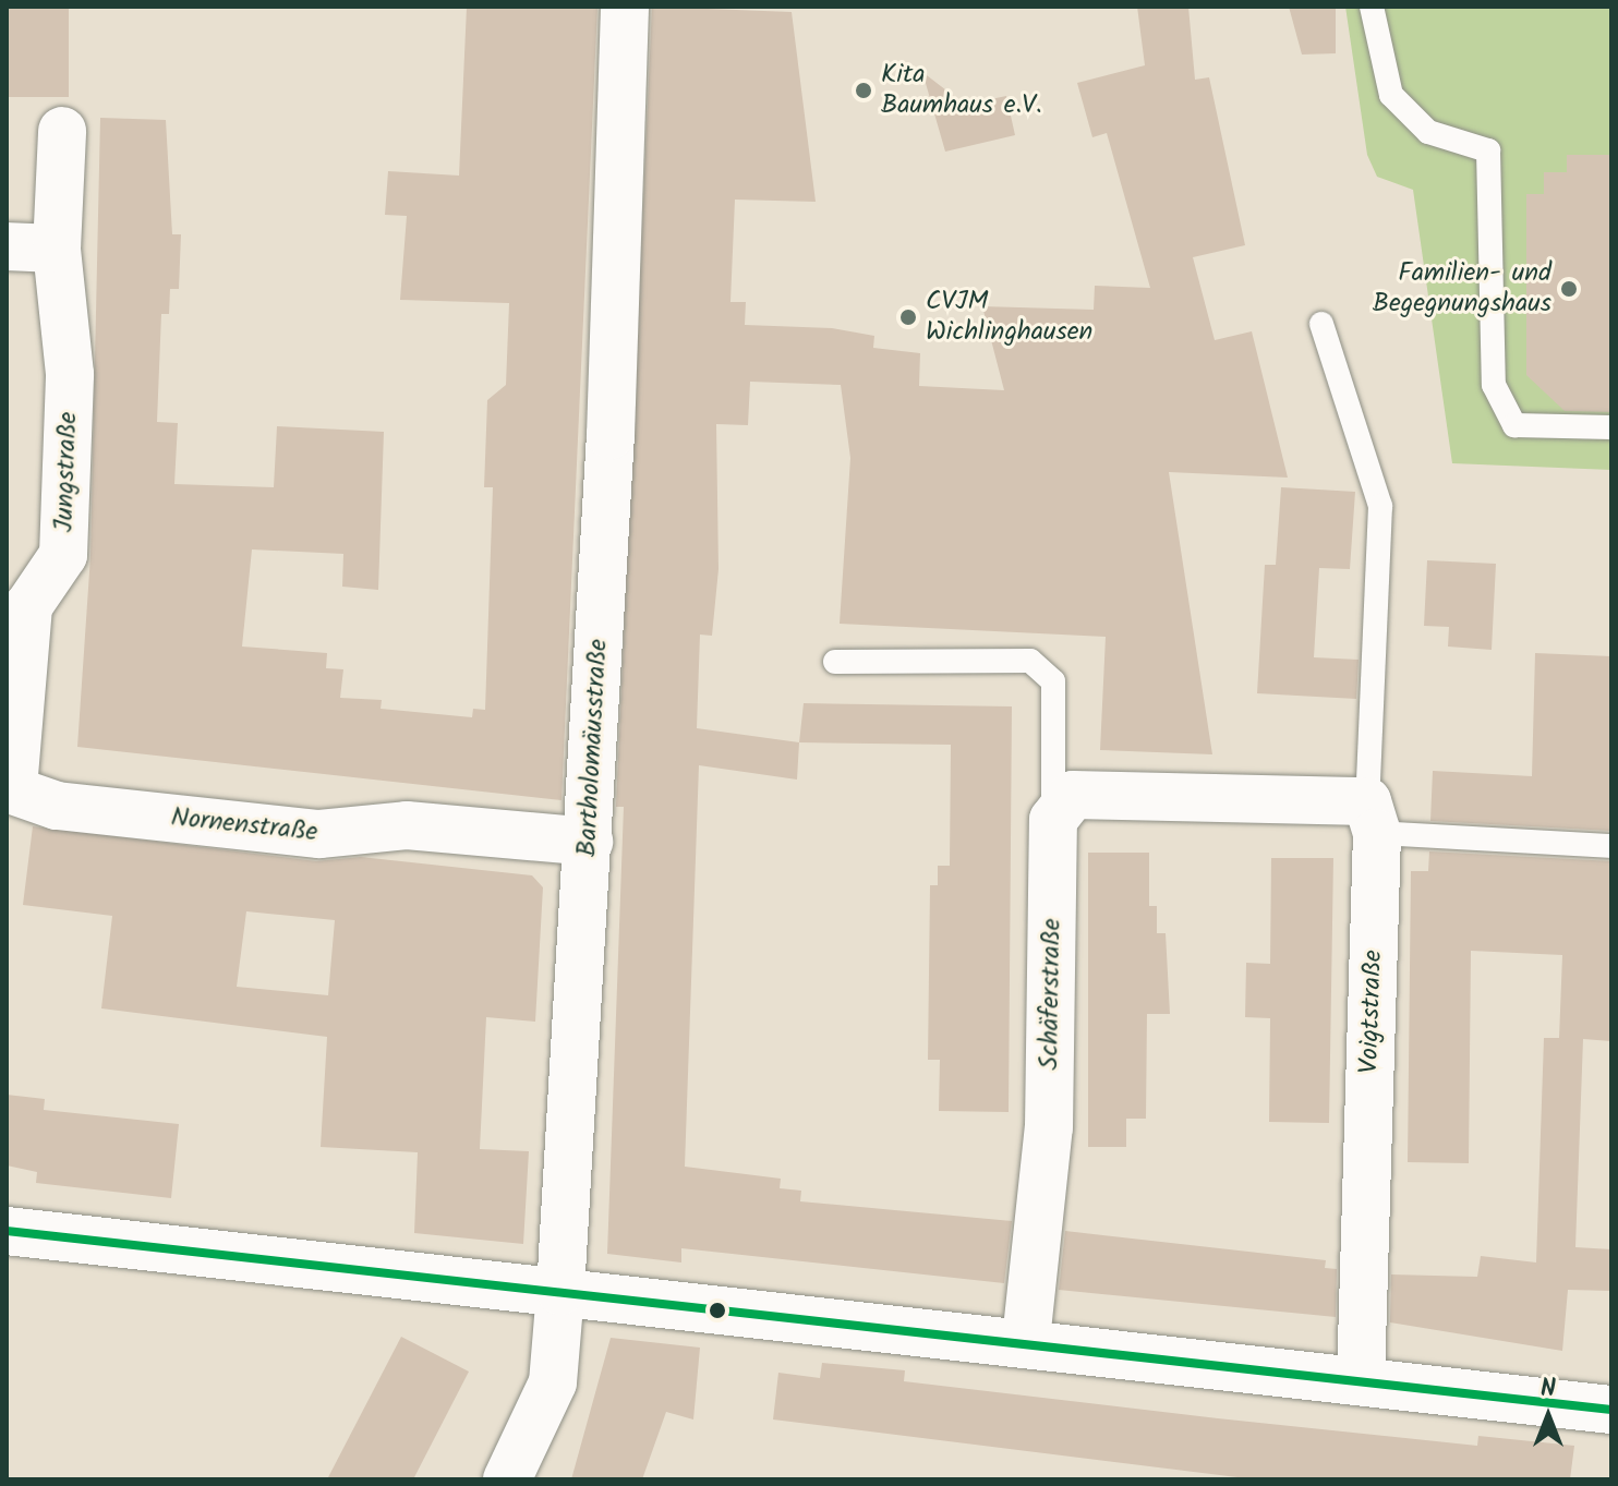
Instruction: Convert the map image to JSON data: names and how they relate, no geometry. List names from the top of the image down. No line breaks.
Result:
{"streets":{"street":["Jungstraße","Bartholomäusstraße","Nornenstraße","Schäferstraße","Voigtstraße"]},"crossings":[["Jungstraße","Nornenstraße"],["Bartholomäusstraße","Nornenstraße"]],"places":["Kita Baumhaus e.V.","Familien- und Begegnungshaus","CVJM Wichlinghausen"],"north":"top"}
